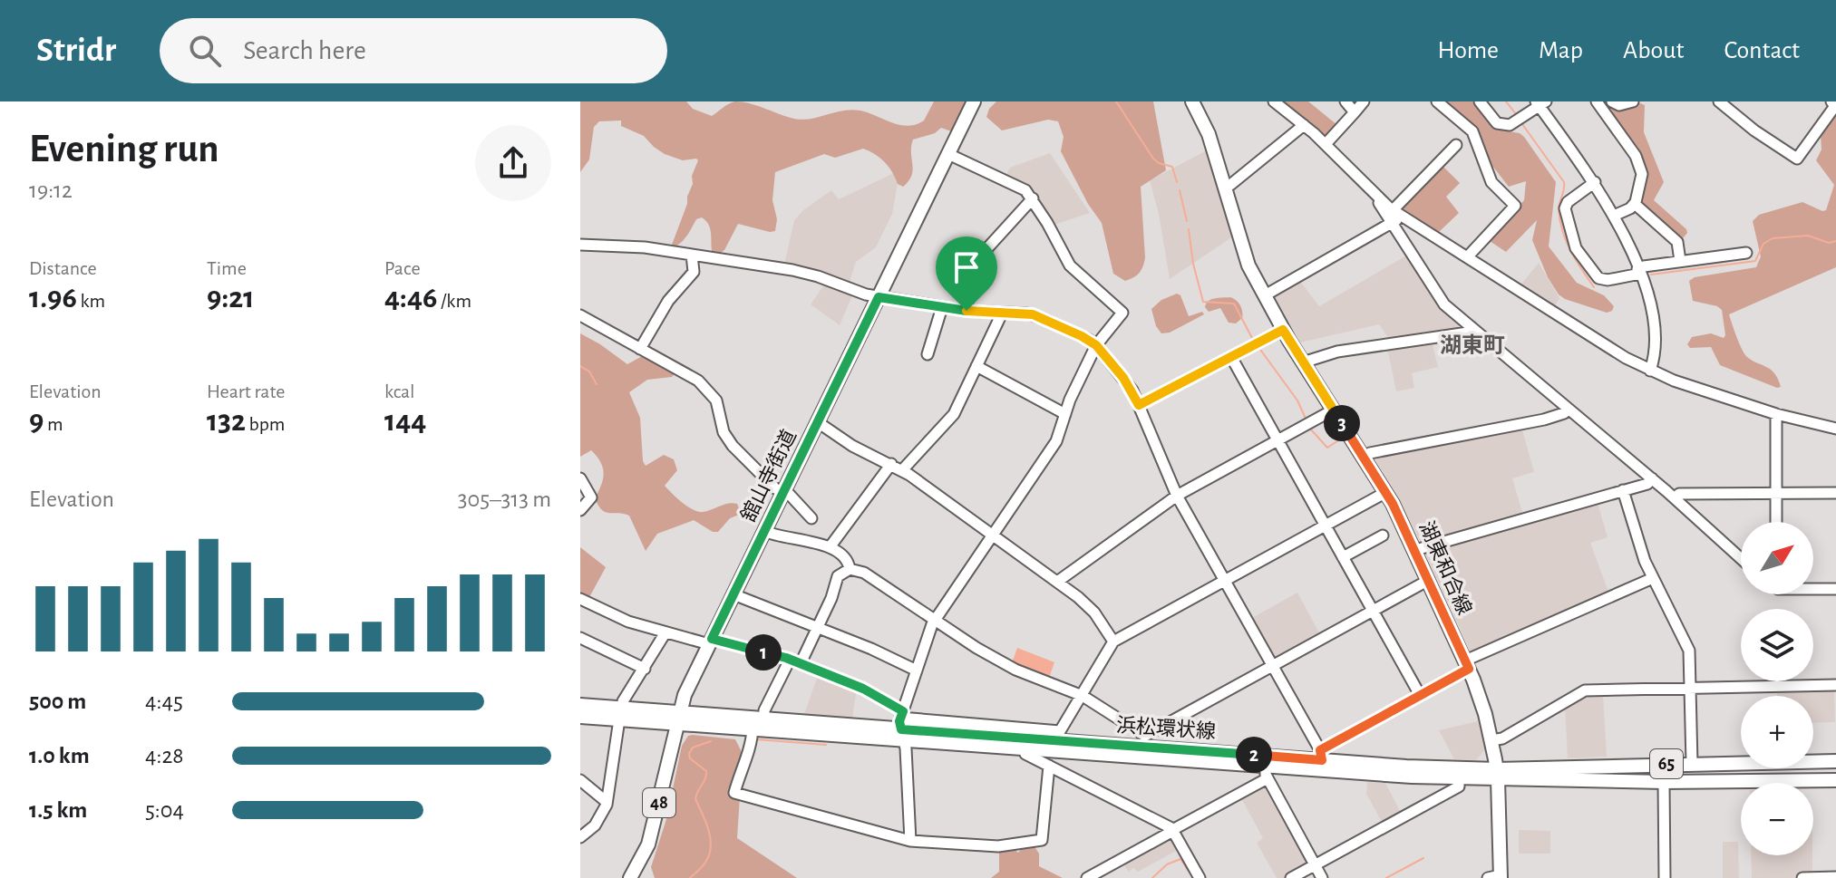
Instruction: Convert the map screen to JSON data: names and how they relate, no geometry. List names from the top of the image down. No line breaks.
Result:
{"streets":{"main road":["舘山寺街道","湖東和合線","浜松環状線","65","48"]},"crossings":[["舘山寺街道","浜松環状線"],["湖東和合線","浜松環状線"]],"districts":["湖東町"],"north":"top right","page":{"header":"Stridr","search":"Search here","nav":["Home","Map","About","Contact"],"heading":["Evening run","19:12"],"stats":[["Distance","1.96 km"],["Time","9:21"],["Pace","4:46 /km"],["Elevation","9 m"],["Heart rate","132 bpm"],["kcal","144"]],"pins":["3","1","2"],"chart":["Elevation","305–313 m"],"map_buttons":["+","−"],"list":[{"name":"500 m","note":"4:45"},{"name":"1.0 km","note":"4:28"},{"name":"1.5 km","note":"5:04"}]}}
